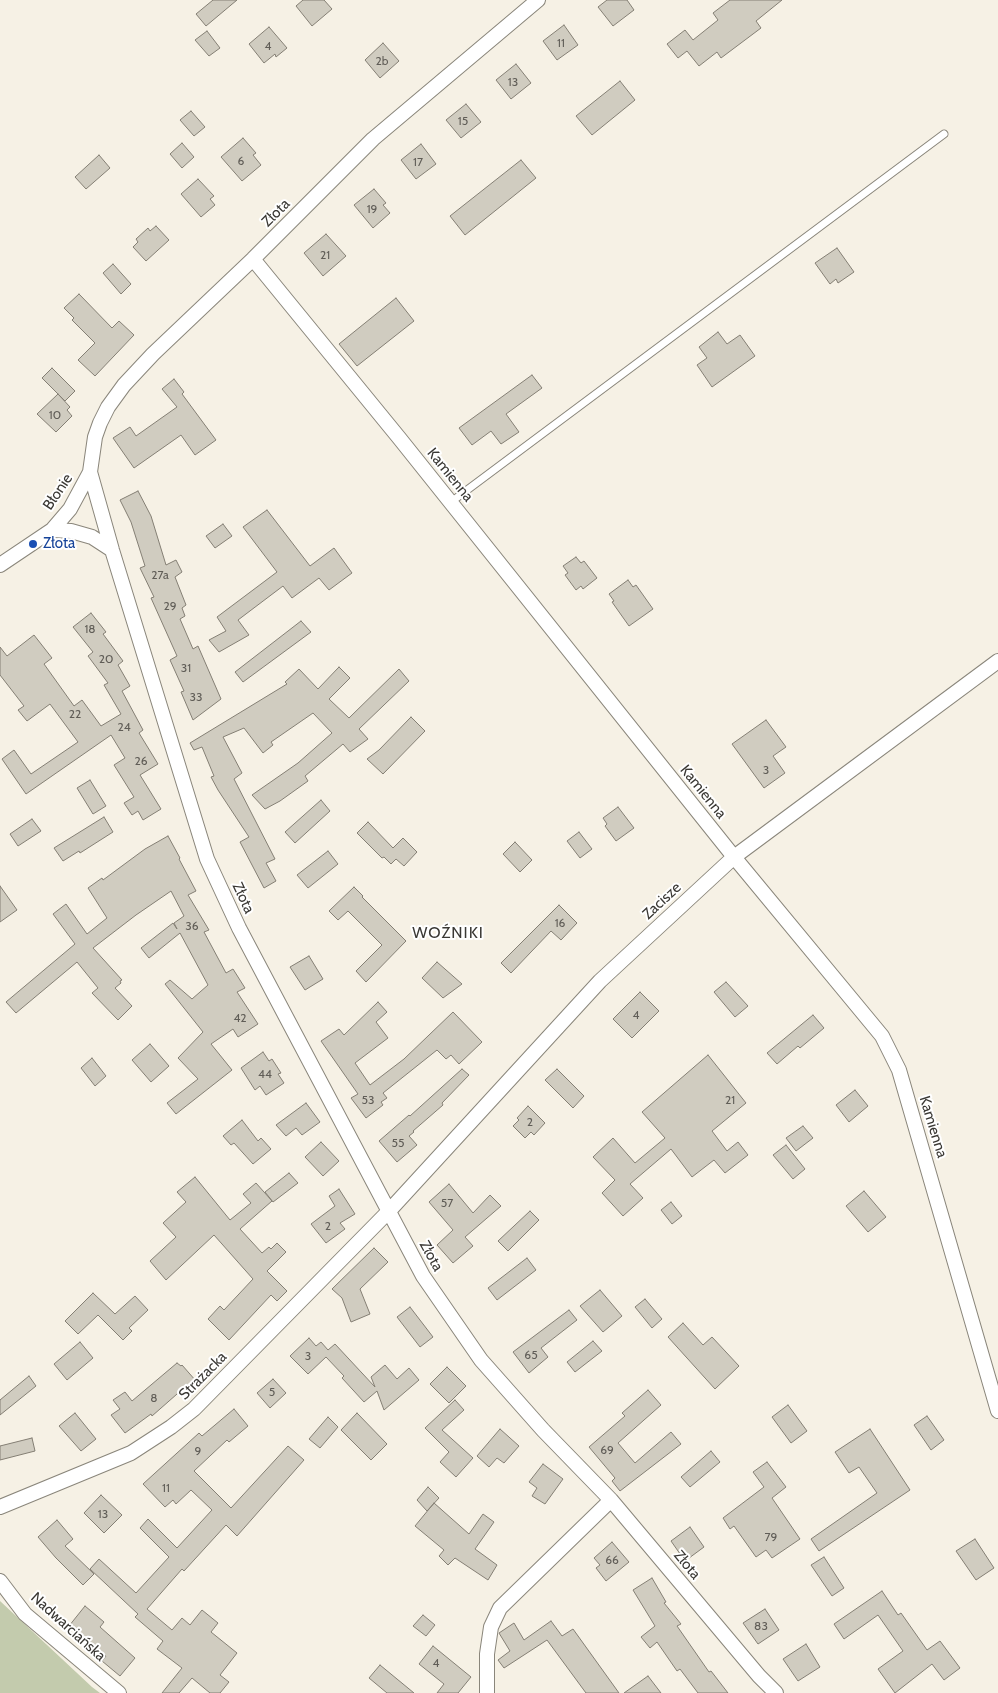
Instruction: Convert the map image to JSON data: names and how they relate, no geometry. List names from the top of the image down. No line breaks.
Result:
{"streets":{"street":["Złota","Kamienna","Błonie","Zacisze","Strażacka","Nadwarciańska"]},"crossings":[["Złota","Kamienna"],["Złota","Błonie"],["Złota","Zacisze"],["Złota","Strażacka"],["Kamienna","Zacisze"],["Zacisze","Strażacka"]],"districts":["WOŹNIKI"],"places":["Złota"],"house_numbers":["11","4","2b","13","15","6","17","19","21","10","27a","29","18","20","31","33","22","24","26","3","16","36","4","42","44","53","21","2","55","57","2","65","3","5","8","69","9","11","13","79","66","83","4"]}
